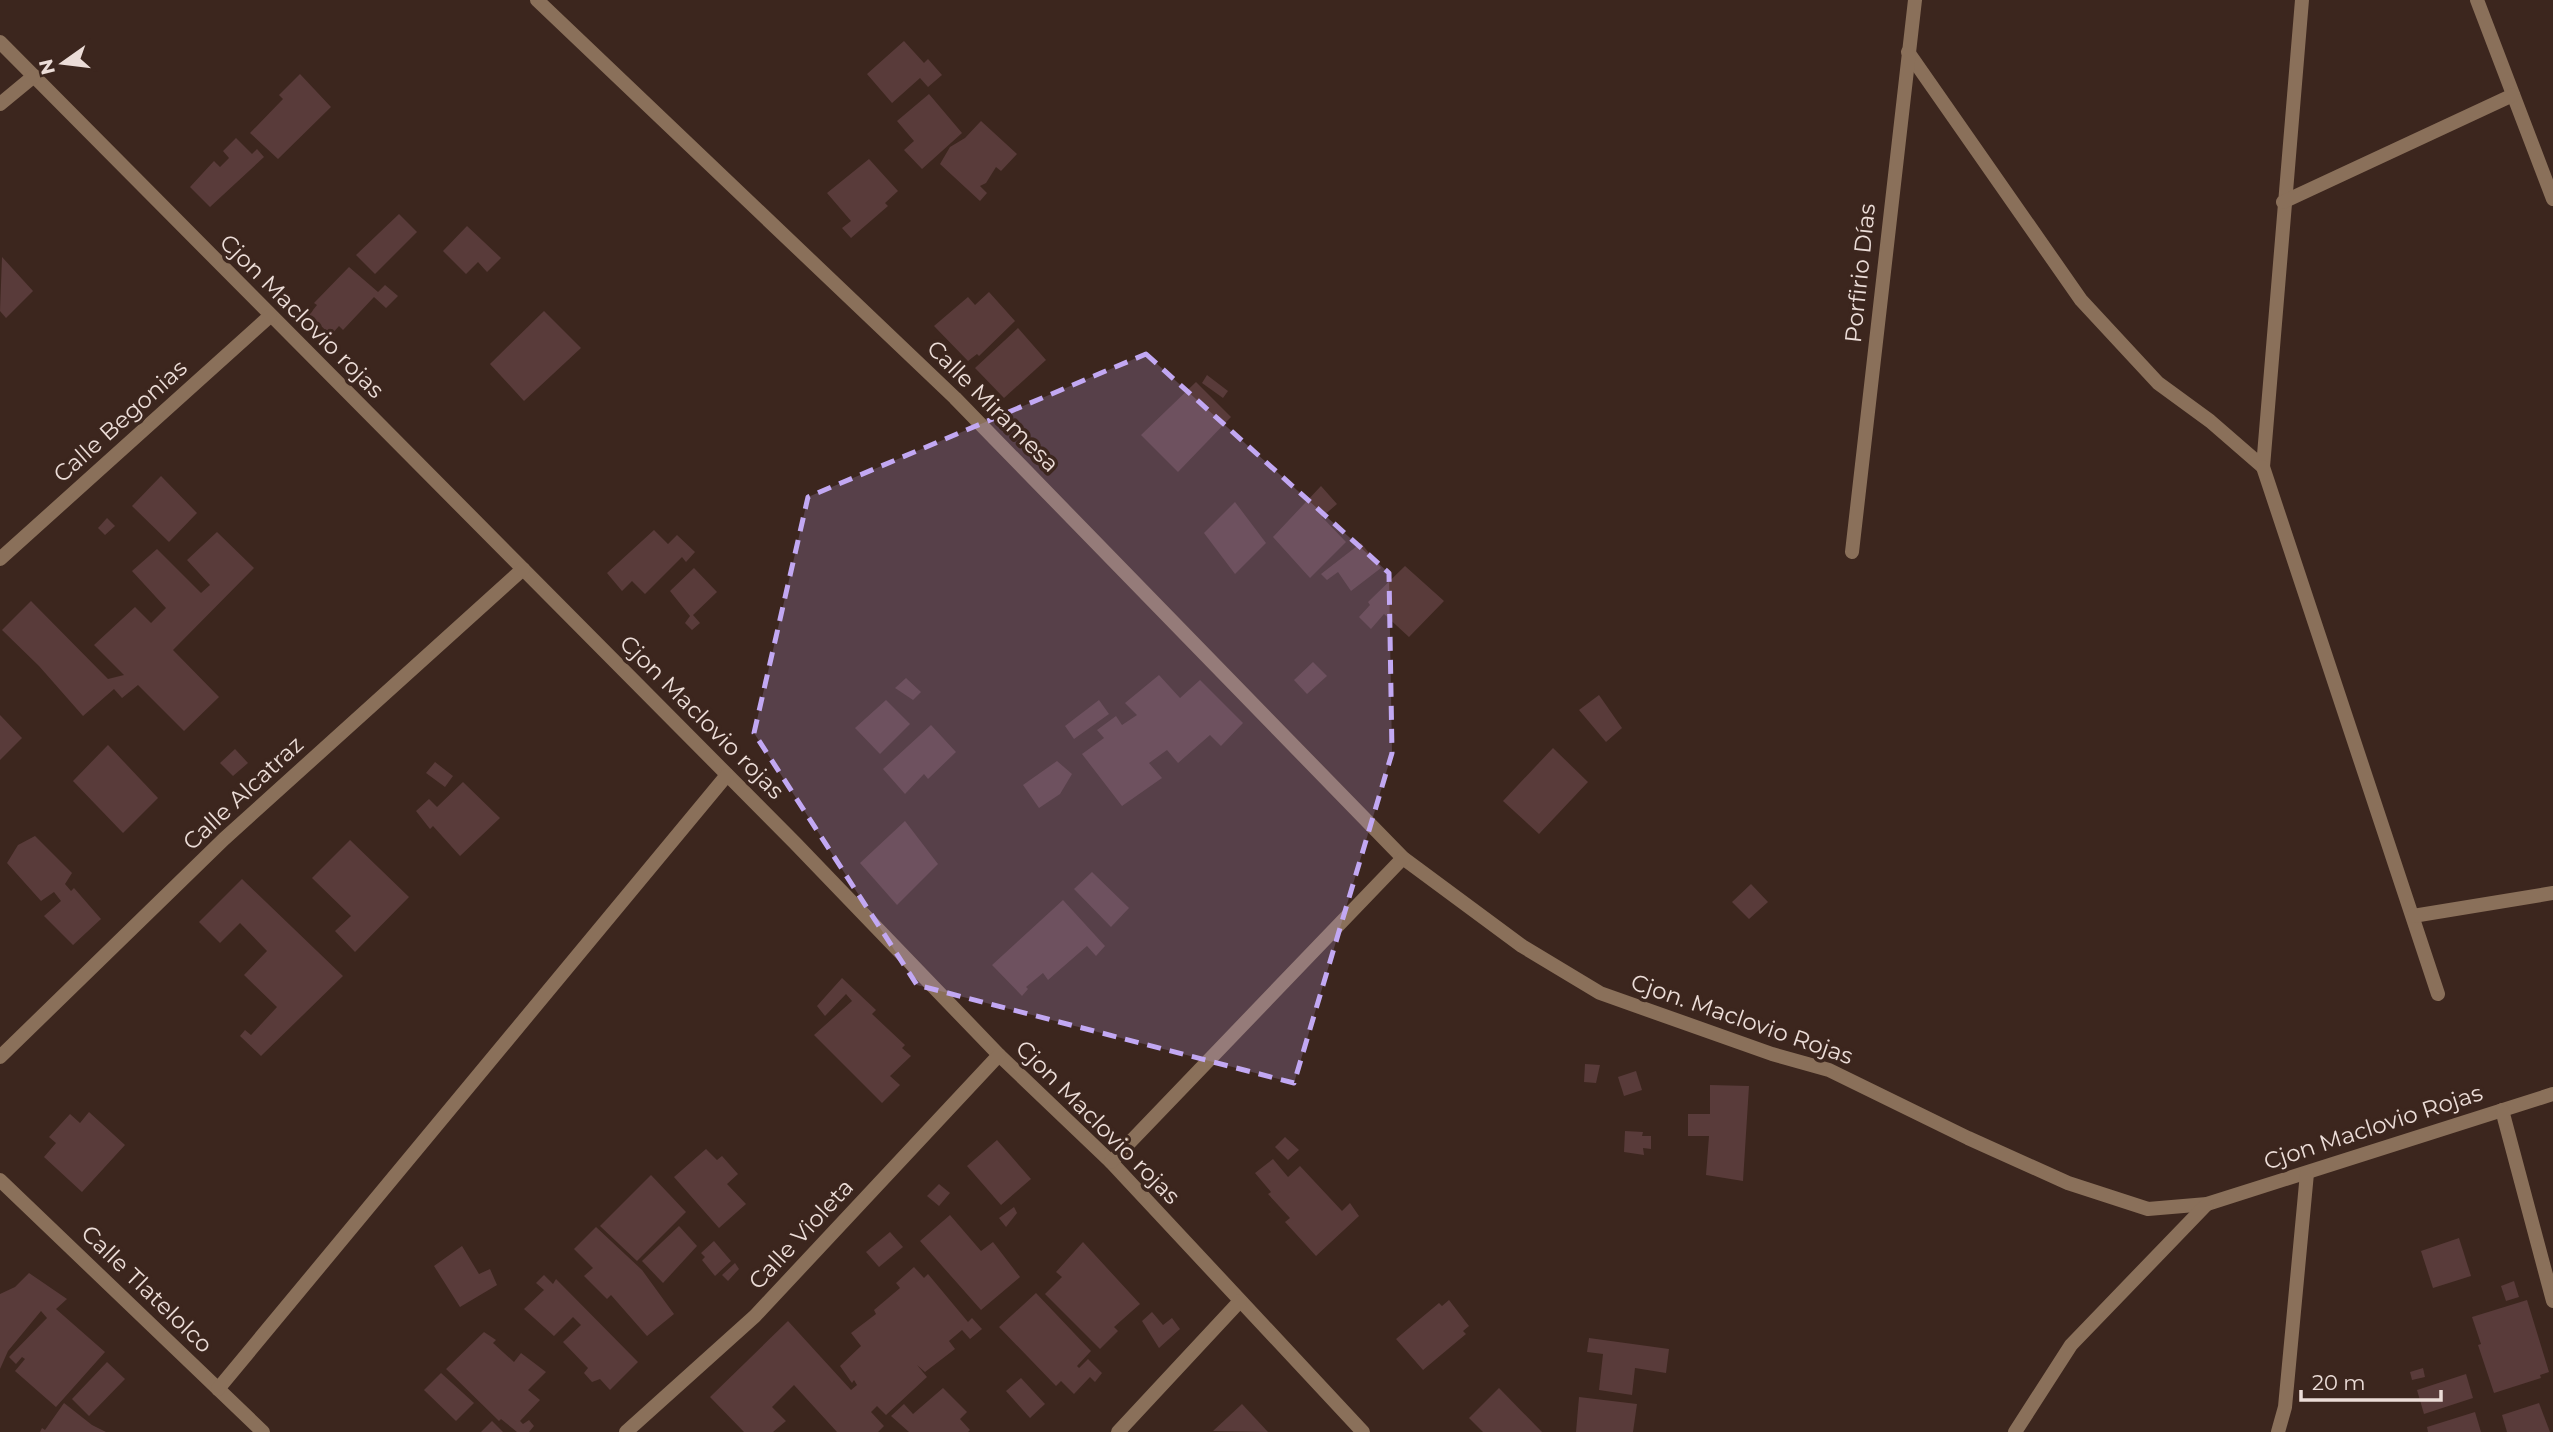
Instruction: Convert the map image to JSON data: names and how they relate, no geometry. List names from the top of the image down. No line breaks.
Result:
{"streets":{"street":["Porfirio Días","Cjon Maclovio rojas","Calle Miramesa","Calle Begonias","Calle Alcatraz","Cjon. Maclovio Rojas","Cjon Maclovio Rojas","Calle Violeta","Calle Tlatelolco"]},"crossings":[["Cjon Maclovio rojas","Calle Begonias"],["Cjon Maclovio rojas","Calle Alcatraz"],["Cjon Maclovio rojas","Calle Violeta"],["Calle Miramesa","Cjon. Maclovio Rojas"],["Cjon. Maclovio Rojas","Cjon Maclovio Rojas"]],"scale_bar":"20 m","north":"left"}
